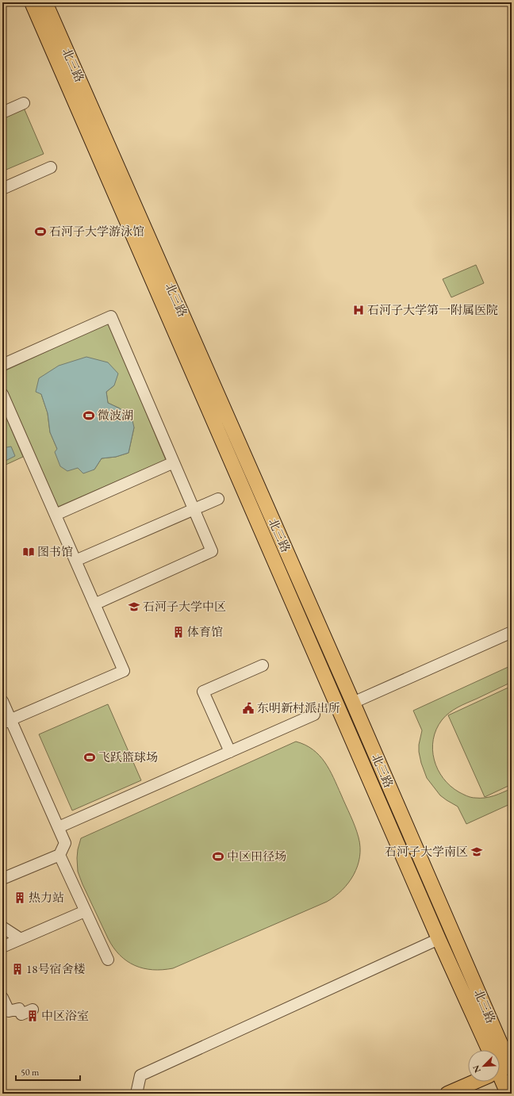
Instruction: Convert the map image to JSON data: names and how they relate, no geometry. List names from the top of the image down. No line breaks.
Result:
{"streets":{"main road":["北三路"]},"places":{"sports":["石河子大学游泳馆","微波湖","飞跃篮球场","中区田径场"],"hospital":["石河子大学第一附属医院"],"library":["图书馆"],"school or university":["石河子大学中区","石河子大学南区"],"building":["体育馆","热力站","18号宿舍楼","中区浴室"],"public building":["东明新村派出所"]},"scale_bar":"50 m","north":"bottom left"}
